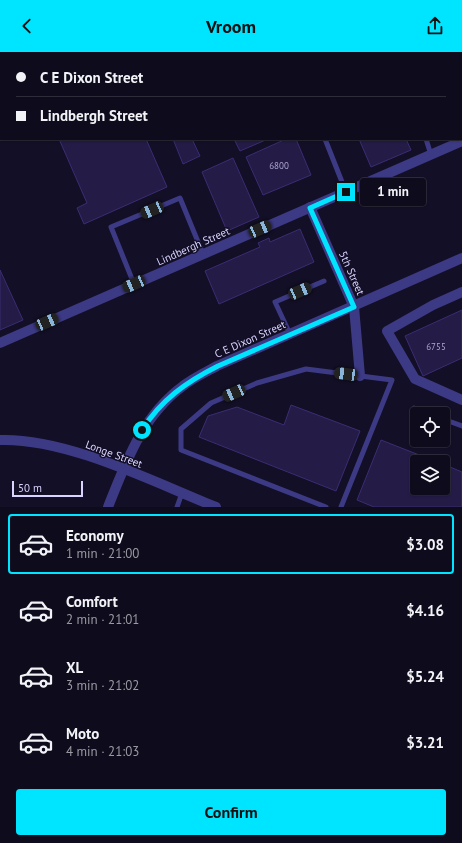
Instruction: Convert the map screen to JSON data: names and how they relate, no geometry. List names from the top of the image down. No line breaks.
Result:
{"streets":{"street":["Lindbergh Street","5th Street","C E Dixon Street","Longe Street"]},"crossings":[["Lindbergh Street","5th Street"],["5th Street","C E Dixon Street"],["C E Dixon Street","Longe Street"]],"house_numbers":["6800","6755"],"scale_bar":"50 m","page":{"header":"Vroom","banner":["C E Dixon Street","Lindbergh Street"],"bubble":"1 min","scale":"50 m","list":[{"name":"Economy","note":"1 min · 21:00","value":"$3.08"},{"name":"Comfort","note":"2 min · 21:01","value":"$4.16"},{"name":"XL","note":"3 min · 21:02","value":"$5.24"},{"name":"Moto","note":"4 min · 21:03","value":"$3.21"}],"buttons":"Confirm"}}
